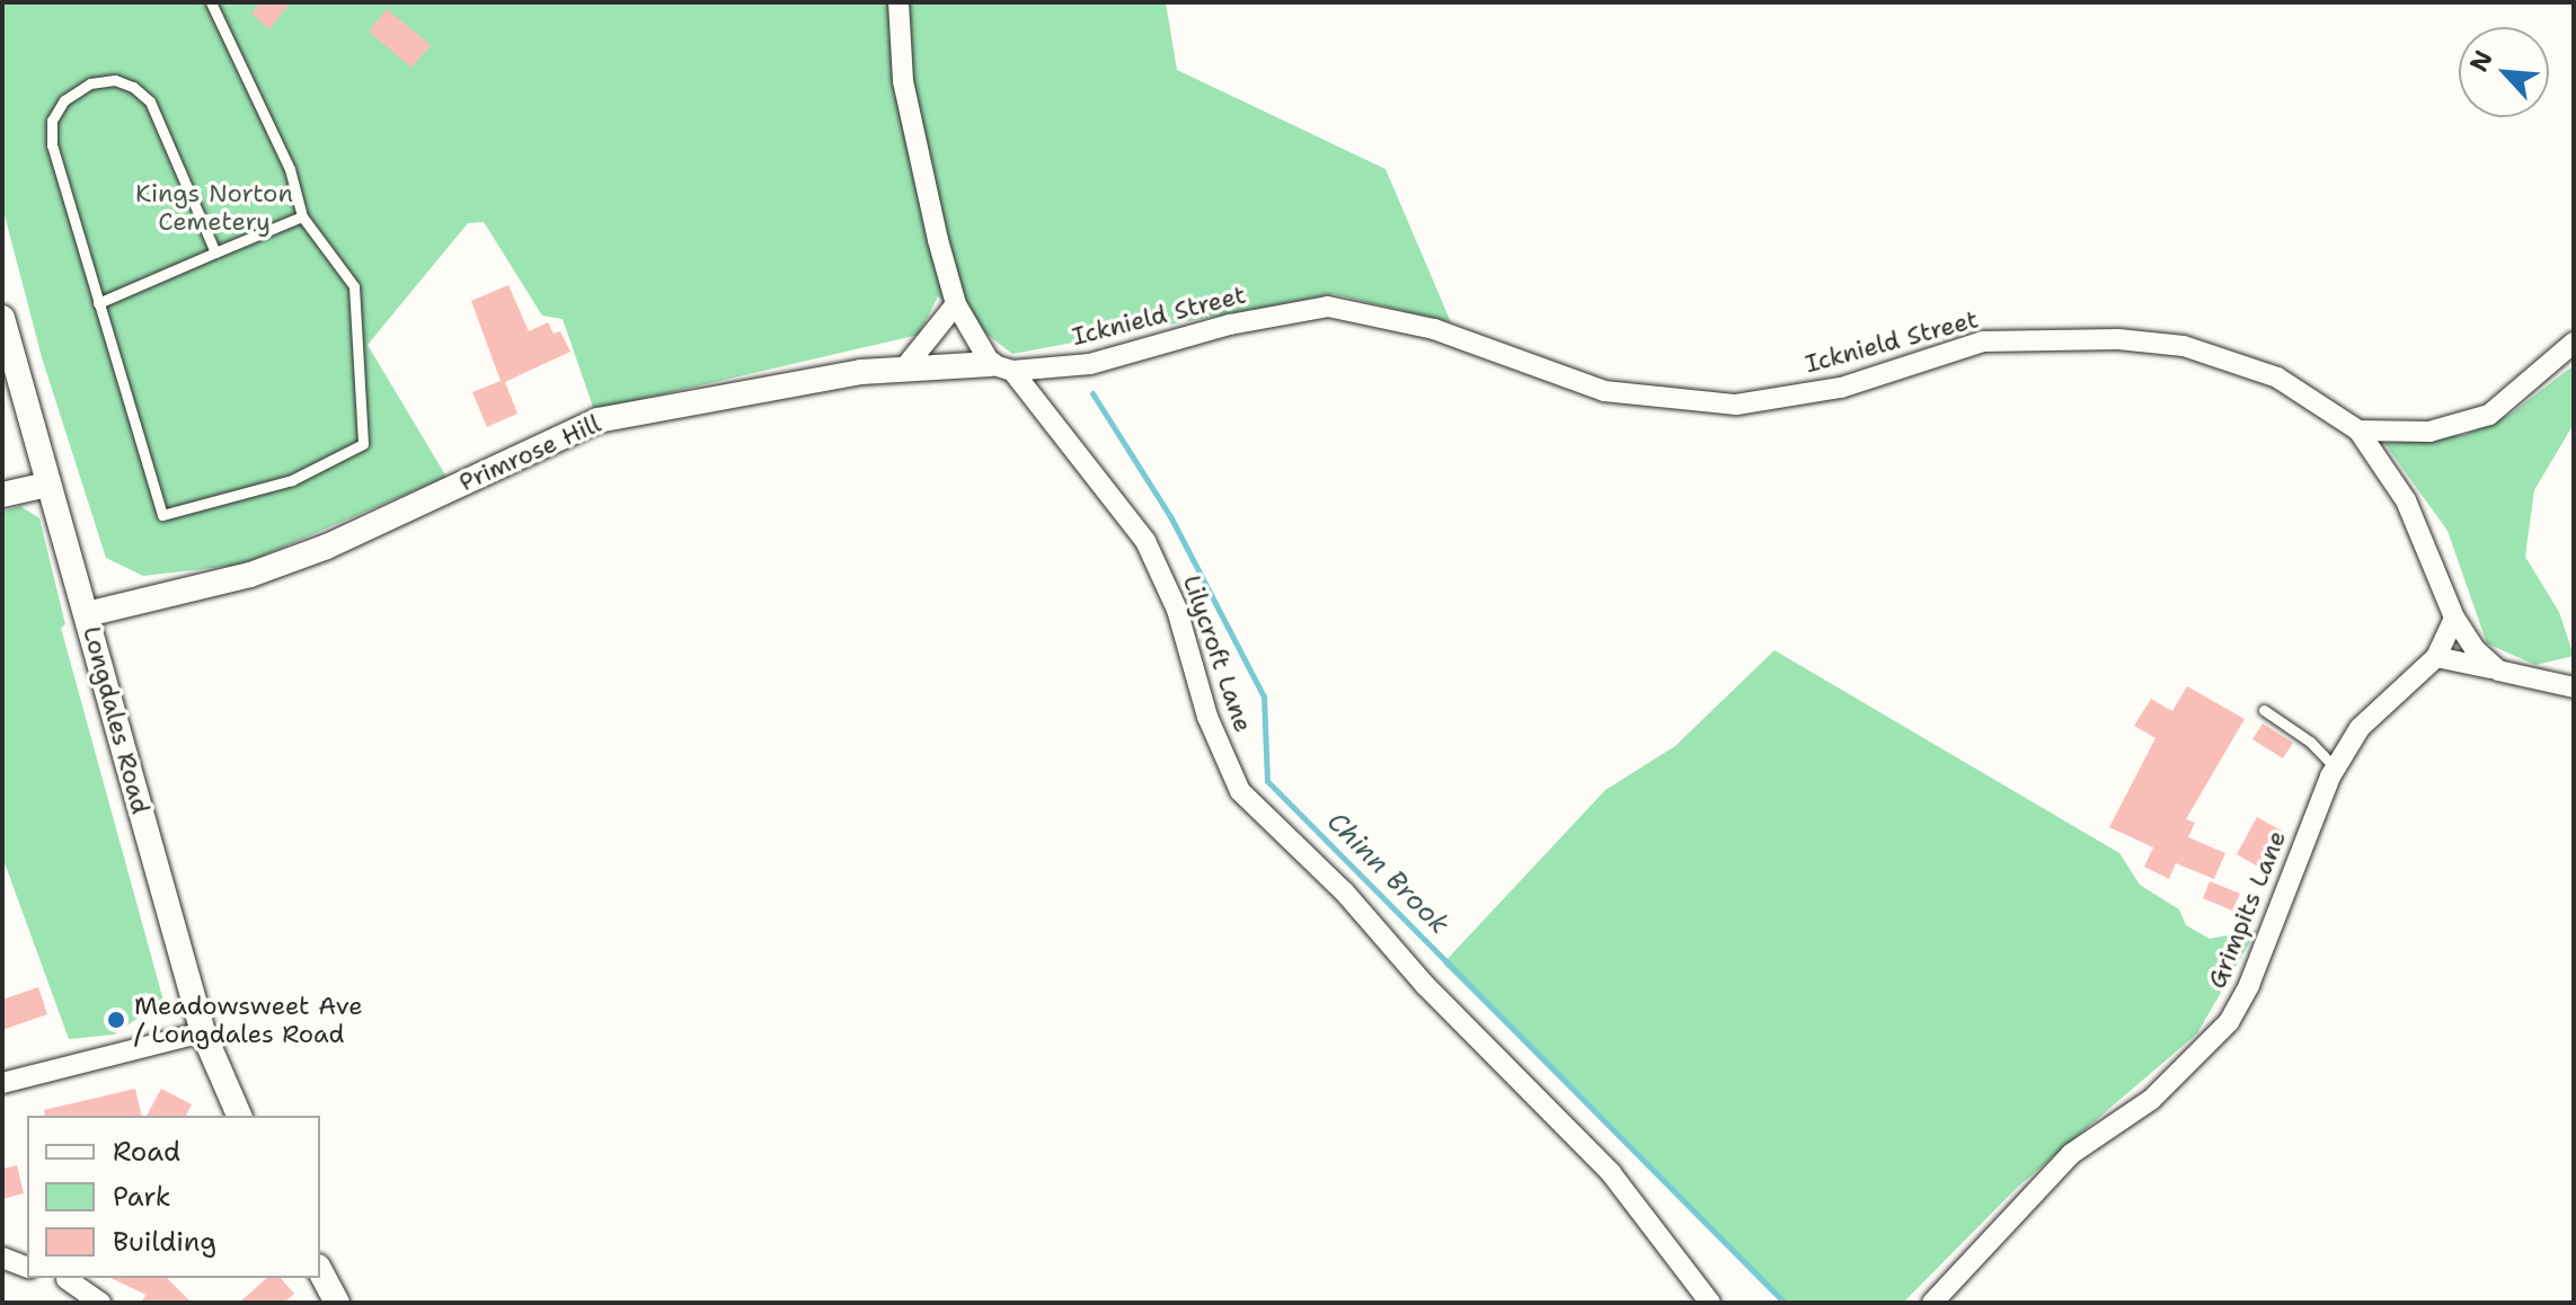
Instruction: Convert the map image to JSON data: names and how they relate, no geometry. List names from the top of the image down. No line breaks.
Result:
{"streets":{"street":["Icknield Street","Primrose Hill","Lilycroft Lane","Longdales Road","Grimpits Lane"]},"crossings":[["Icknield Street","Primrose Hill"],["Icknield Street","Lilycroft Lane"],["Icknield Street","Grimpits Lane"],["Primrose Hill","Lilycroft Lane"],["Primrose Hill","Longdales Road"]],"water":["Chinn Brook"],"parks":["Kings Norton Cemetery"],"places":["Meadowsweet Ave / Longdales Road"],"legend":["Road","Park","Building"],"north":"top left"}
